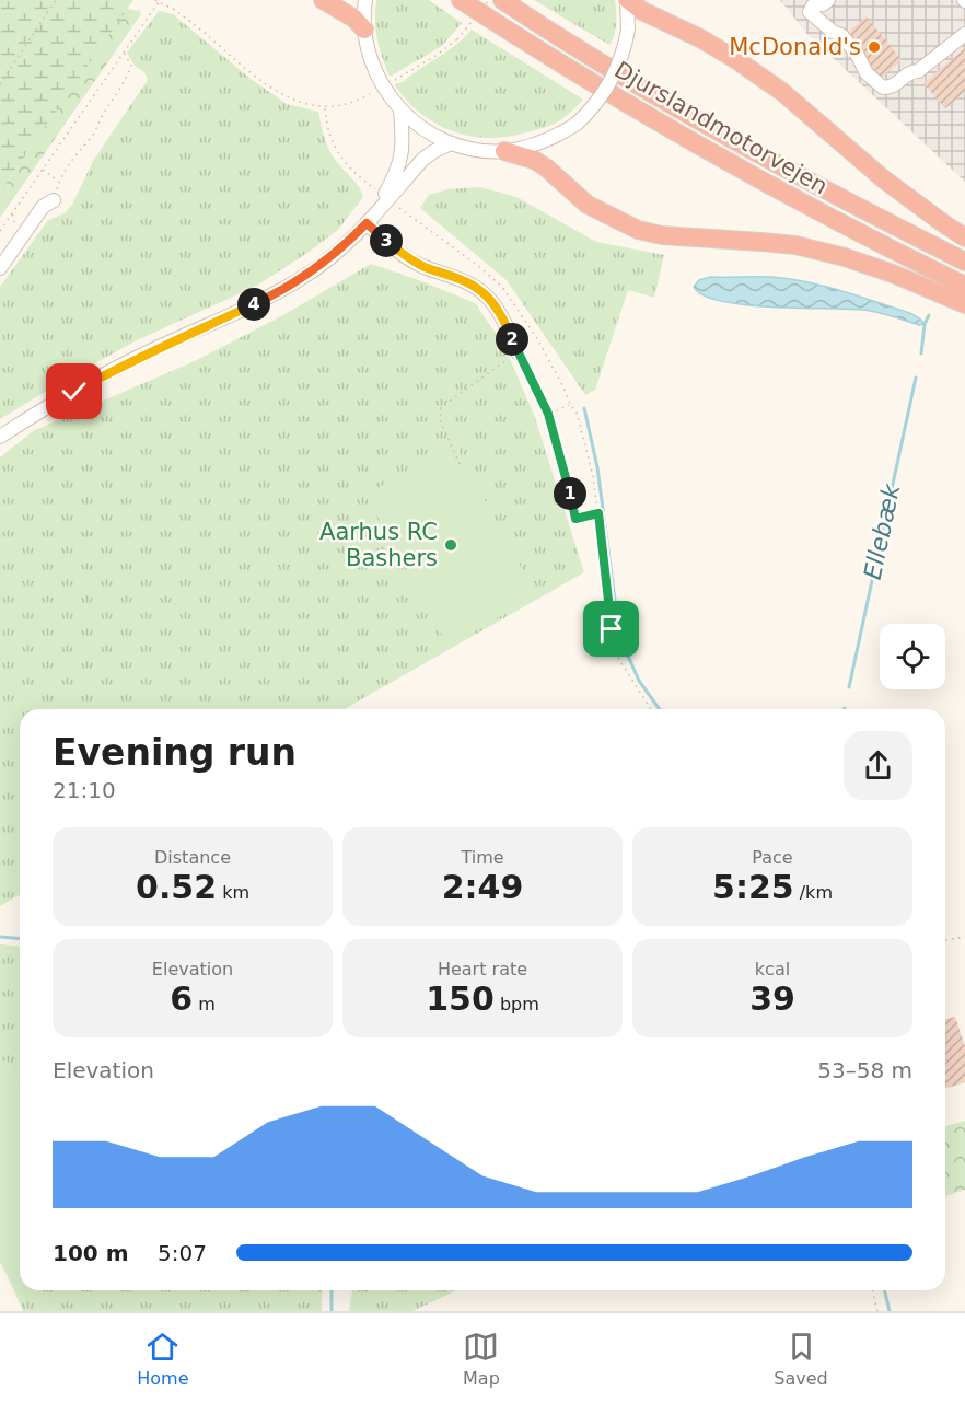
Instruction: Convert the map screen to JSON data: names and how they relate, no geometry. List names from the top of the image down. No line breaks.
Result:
{"streets":{"highway":["Djurslandmotorvejen"]},"water":["Ellebæk"],"places":["McDonald's","Aarhus RC Bashers"],"page":{"pins":["3","4","2","1"],"heading":["Evening run","21:10"],"stats":[["Distance","0.52 km"],["Time","2:49"],["Pace","5:25 /km"],["Elevation","6 m"],["Heart rate","150 bpm"],["kcal","39"]],"chart":["Elevation","53–58 m"],"list":[{"name":"100 m","note":"5:07"}],"tabs":["Home","Map","Saved"]}}
